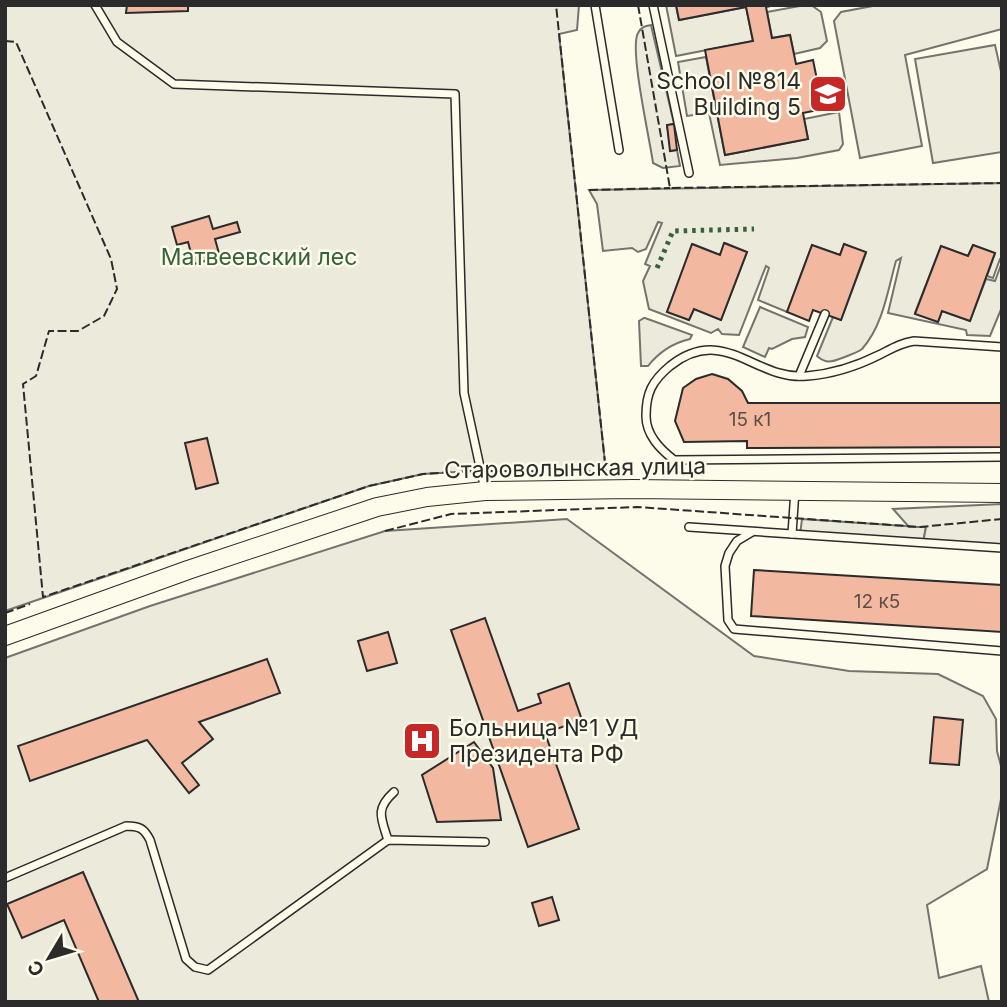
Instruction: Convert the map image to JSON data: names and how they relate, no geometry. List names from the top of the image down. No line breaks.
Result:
{"streets":{"street":["Староволынская улица"]},"parks":["Матвеевский лес"],"places":{"school or university":["School №814 Building 5"],"hospital":["Больница №1 УД Президента РФ"]},"house_numbers":["15 к1","12 к5"],"north":"bottom left"}
